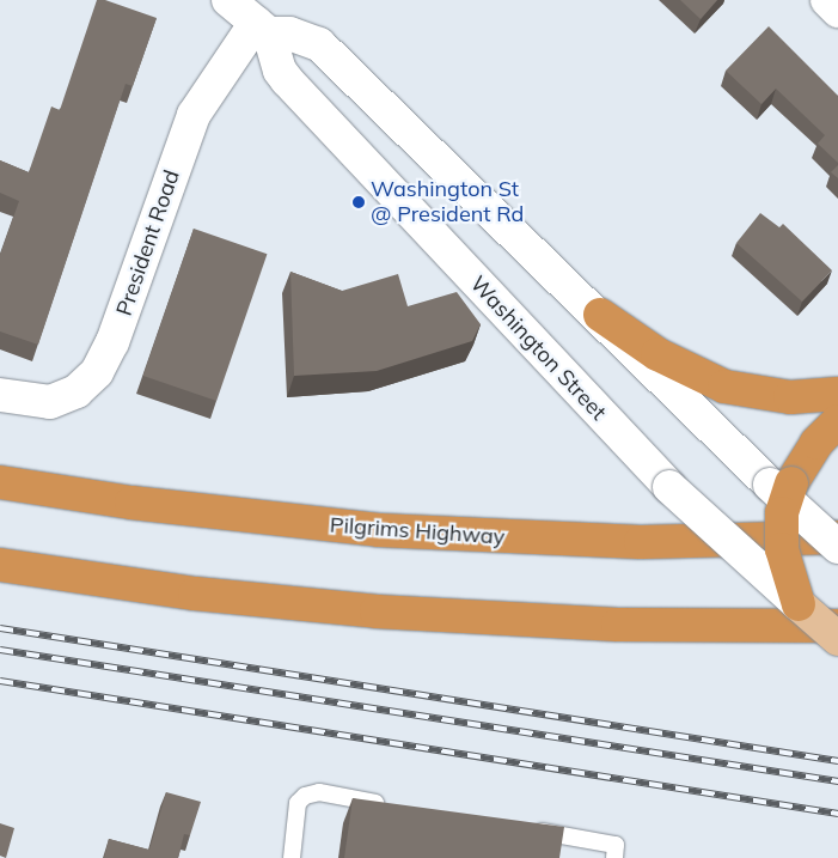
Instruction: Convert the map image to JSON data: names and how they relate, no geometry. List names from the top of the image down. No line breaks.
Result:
{"streets":{"highway":["Pilgrims Highway"],"main road":["President Road","Washington Street"]},"crossings":[["President Road","Washington Street"]],"places":["Washington St @ President Rd"]}
